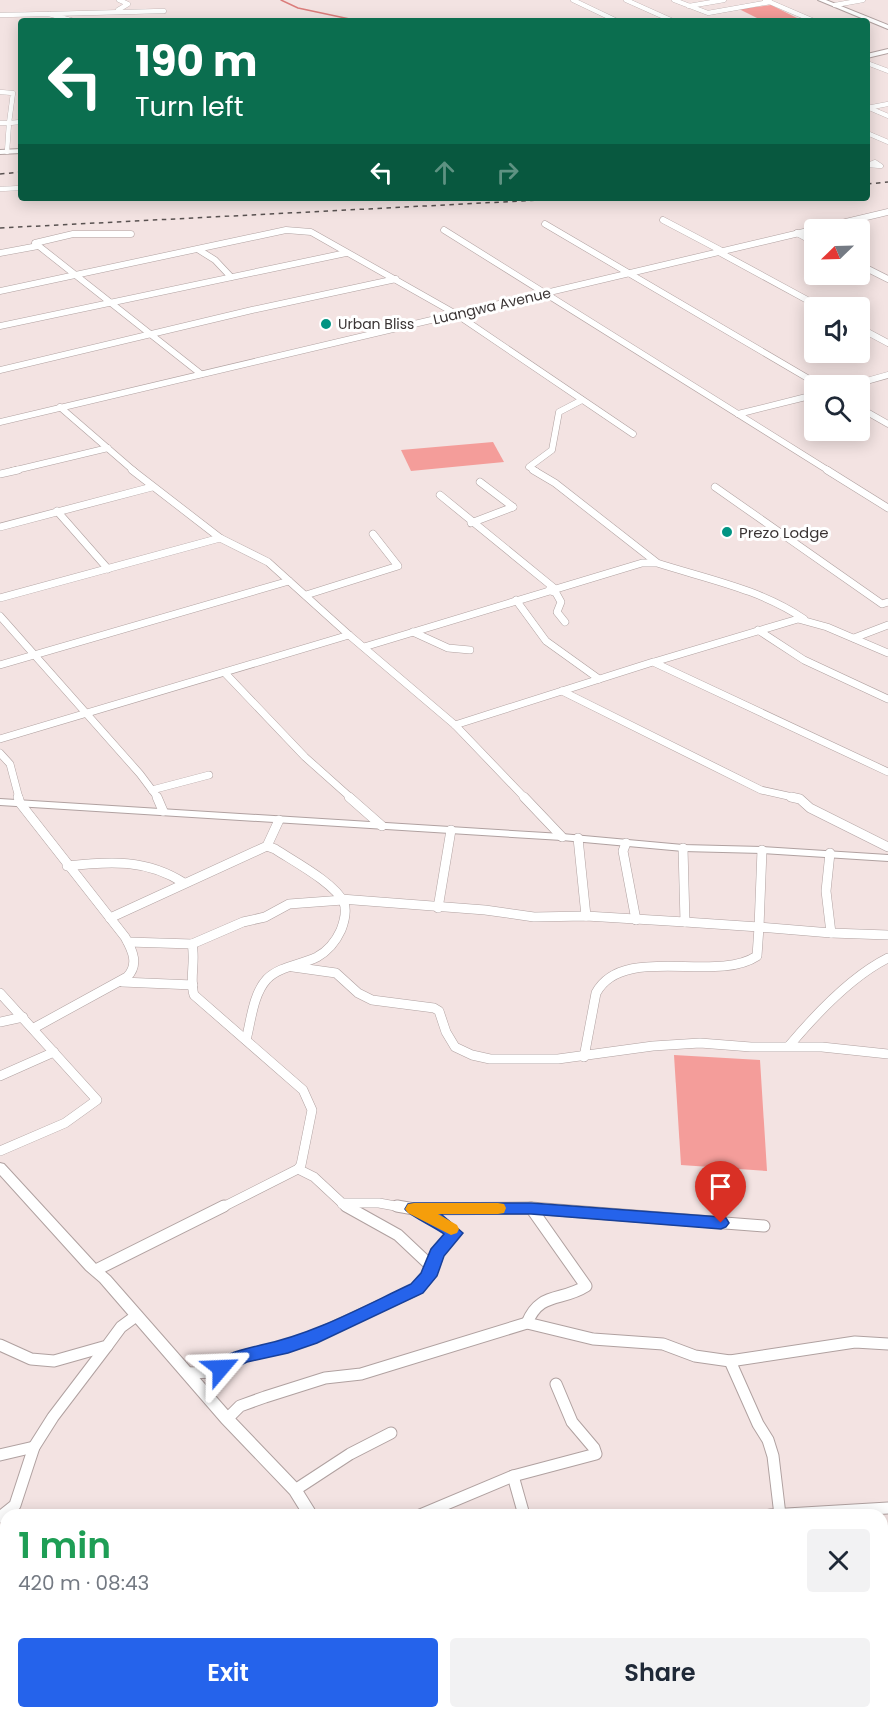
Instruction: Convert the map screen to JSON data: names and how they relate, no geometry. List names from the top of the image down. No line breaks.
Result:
{"streets":{"street":["Luangwa Avenue"]},"places":["Urban Bliss","Prezo Lodge"],"north":"bottom left","page":{"turn":["190 m","Turn left"],"heading":["1 min","420 m · 08:43"],"buttons":["Exit","Share"]}}
